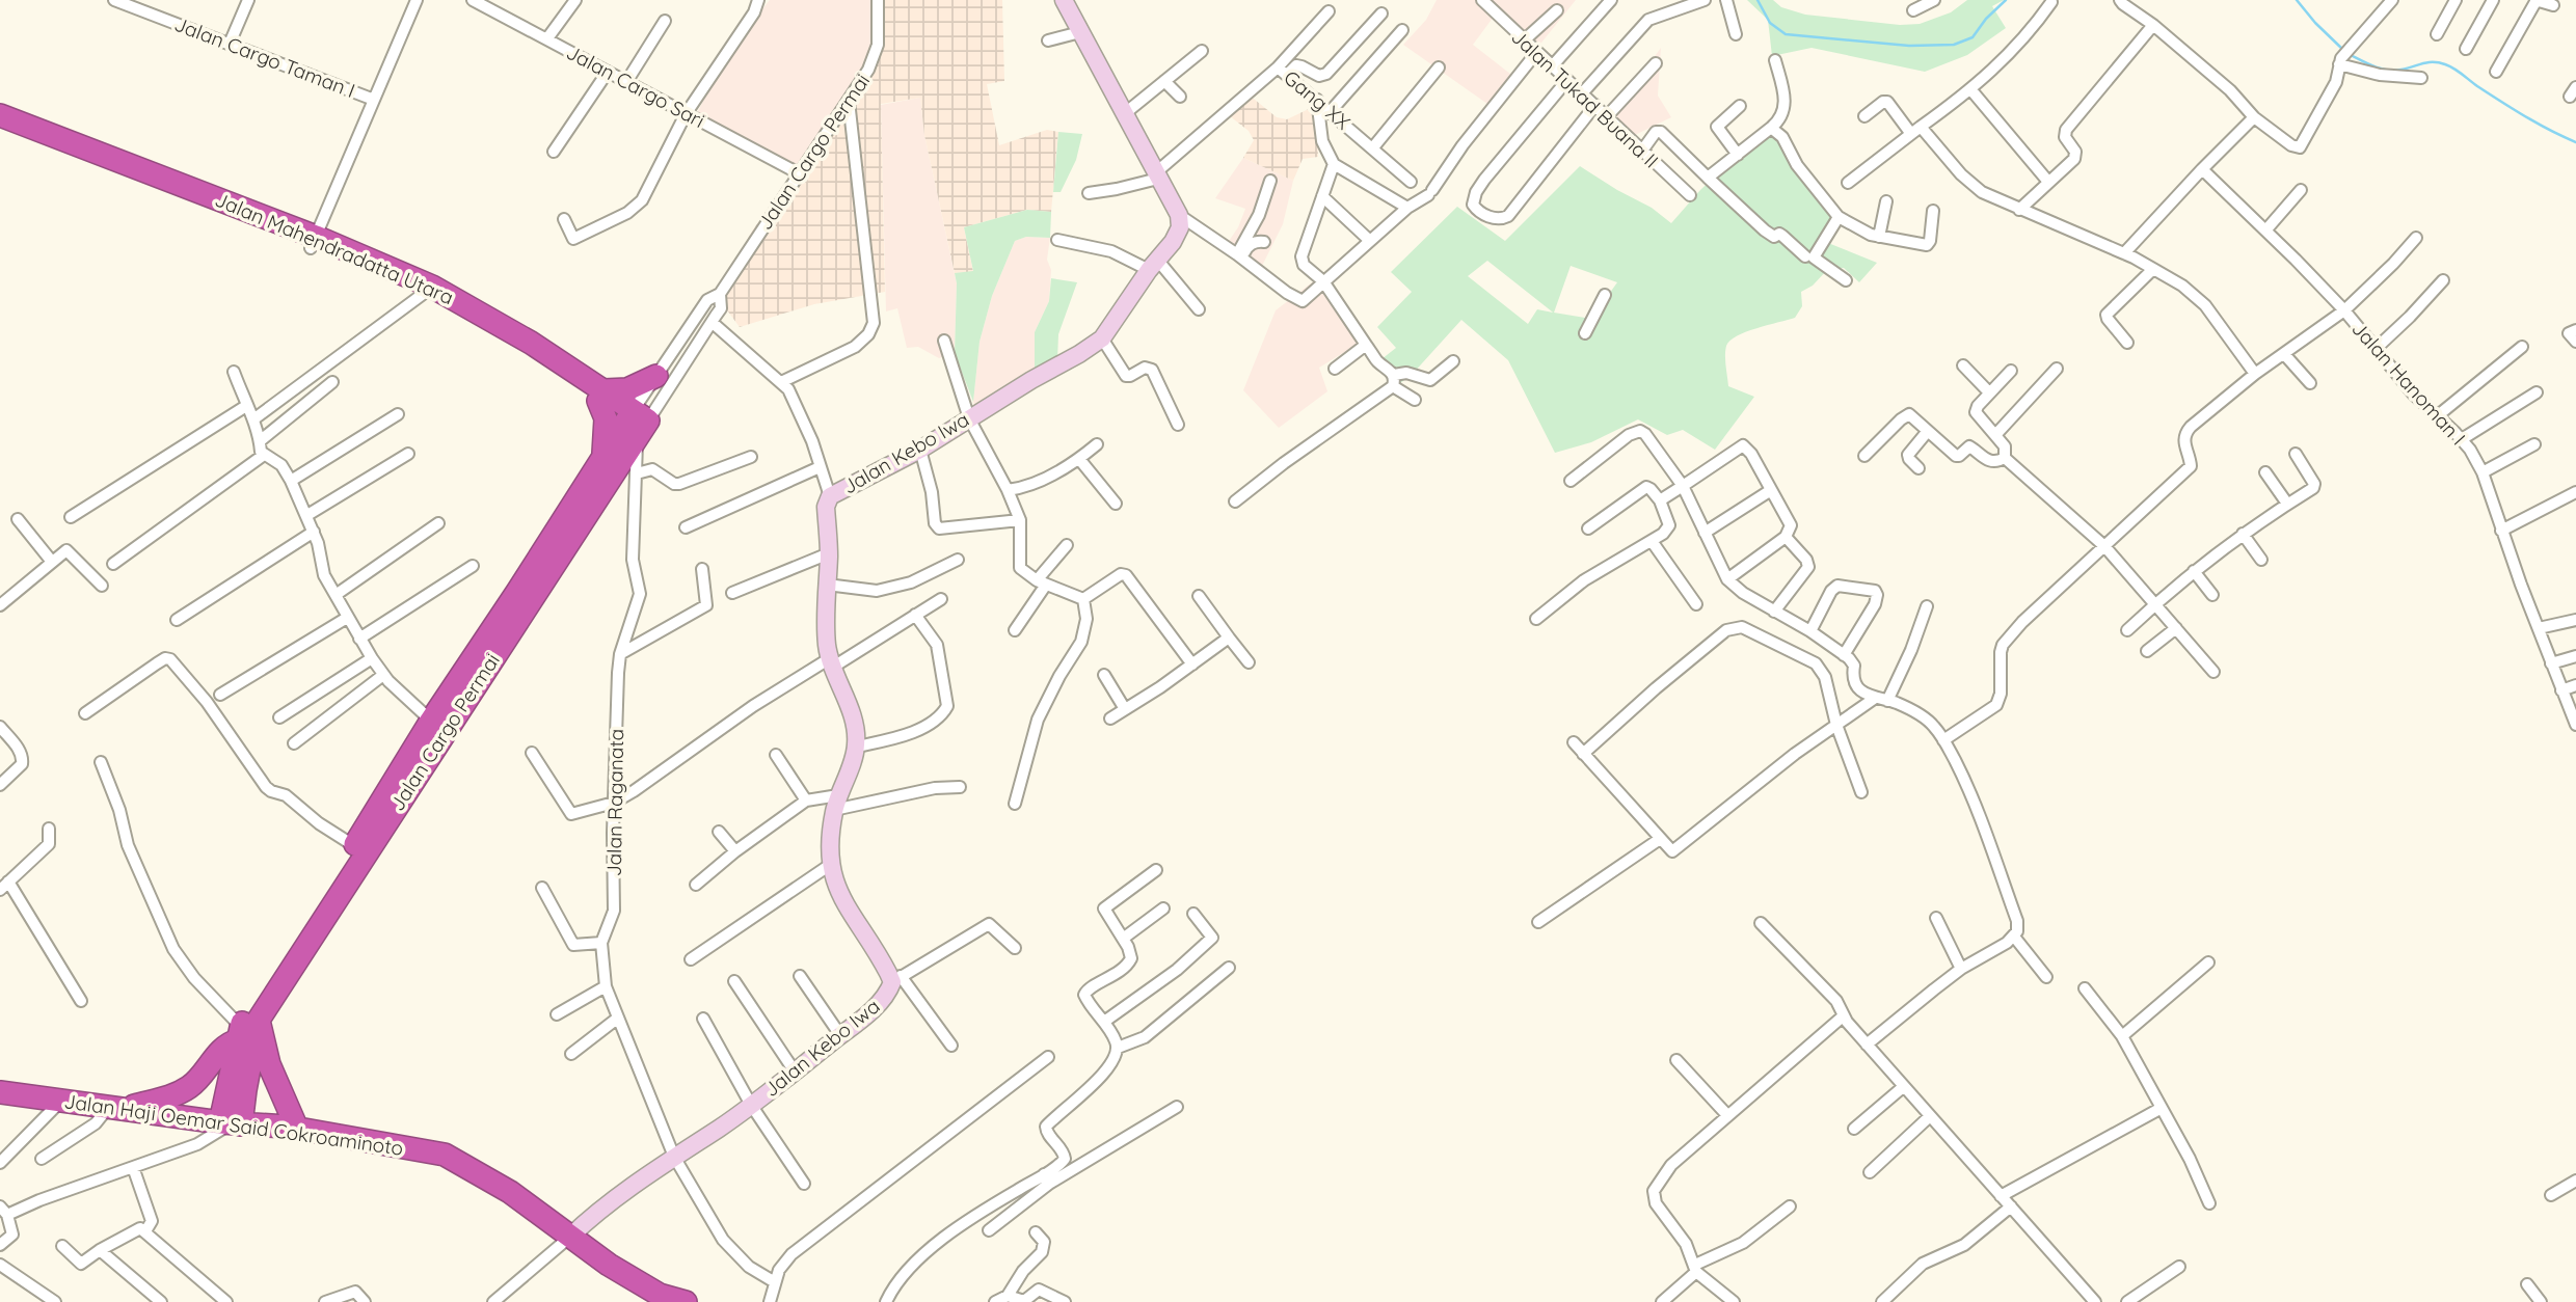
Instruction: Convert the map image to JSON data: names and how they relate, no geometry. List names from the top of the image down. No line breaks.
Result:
{"streets":{"highway":["Jalan Cargo Permai","Jalan Mahendradatta Utara","Jalan Haji Oemar Said Cokroaminoto"],"street":["Jalan Cargo Taman I","Jalan Cargo Sari","Jalan Tukad Buana II","Gang XX","Jalan Hanoman I","Jalan Kebo Iwa","Jalan Raganata"]},"crossings":[["Jalan Cargo Sari","Jalan Cargo Permai"],["Jalan Cargo Permai","Jalan Mahendradatta Utara"],["Jalan Cargo Permai","Jalan Raganata"],["Jalan Cargo Permai","Jalan Haji Oemar Said Cokroaminoto"],["Jalan Mahendradatta Utara","Jalan Raganata"],["Jalan Kebo Iwa","Jalan Raganata"],["Jalan Kebo Iwa","Jalan Haji Oemar Said Cokroaminoto"]]}
